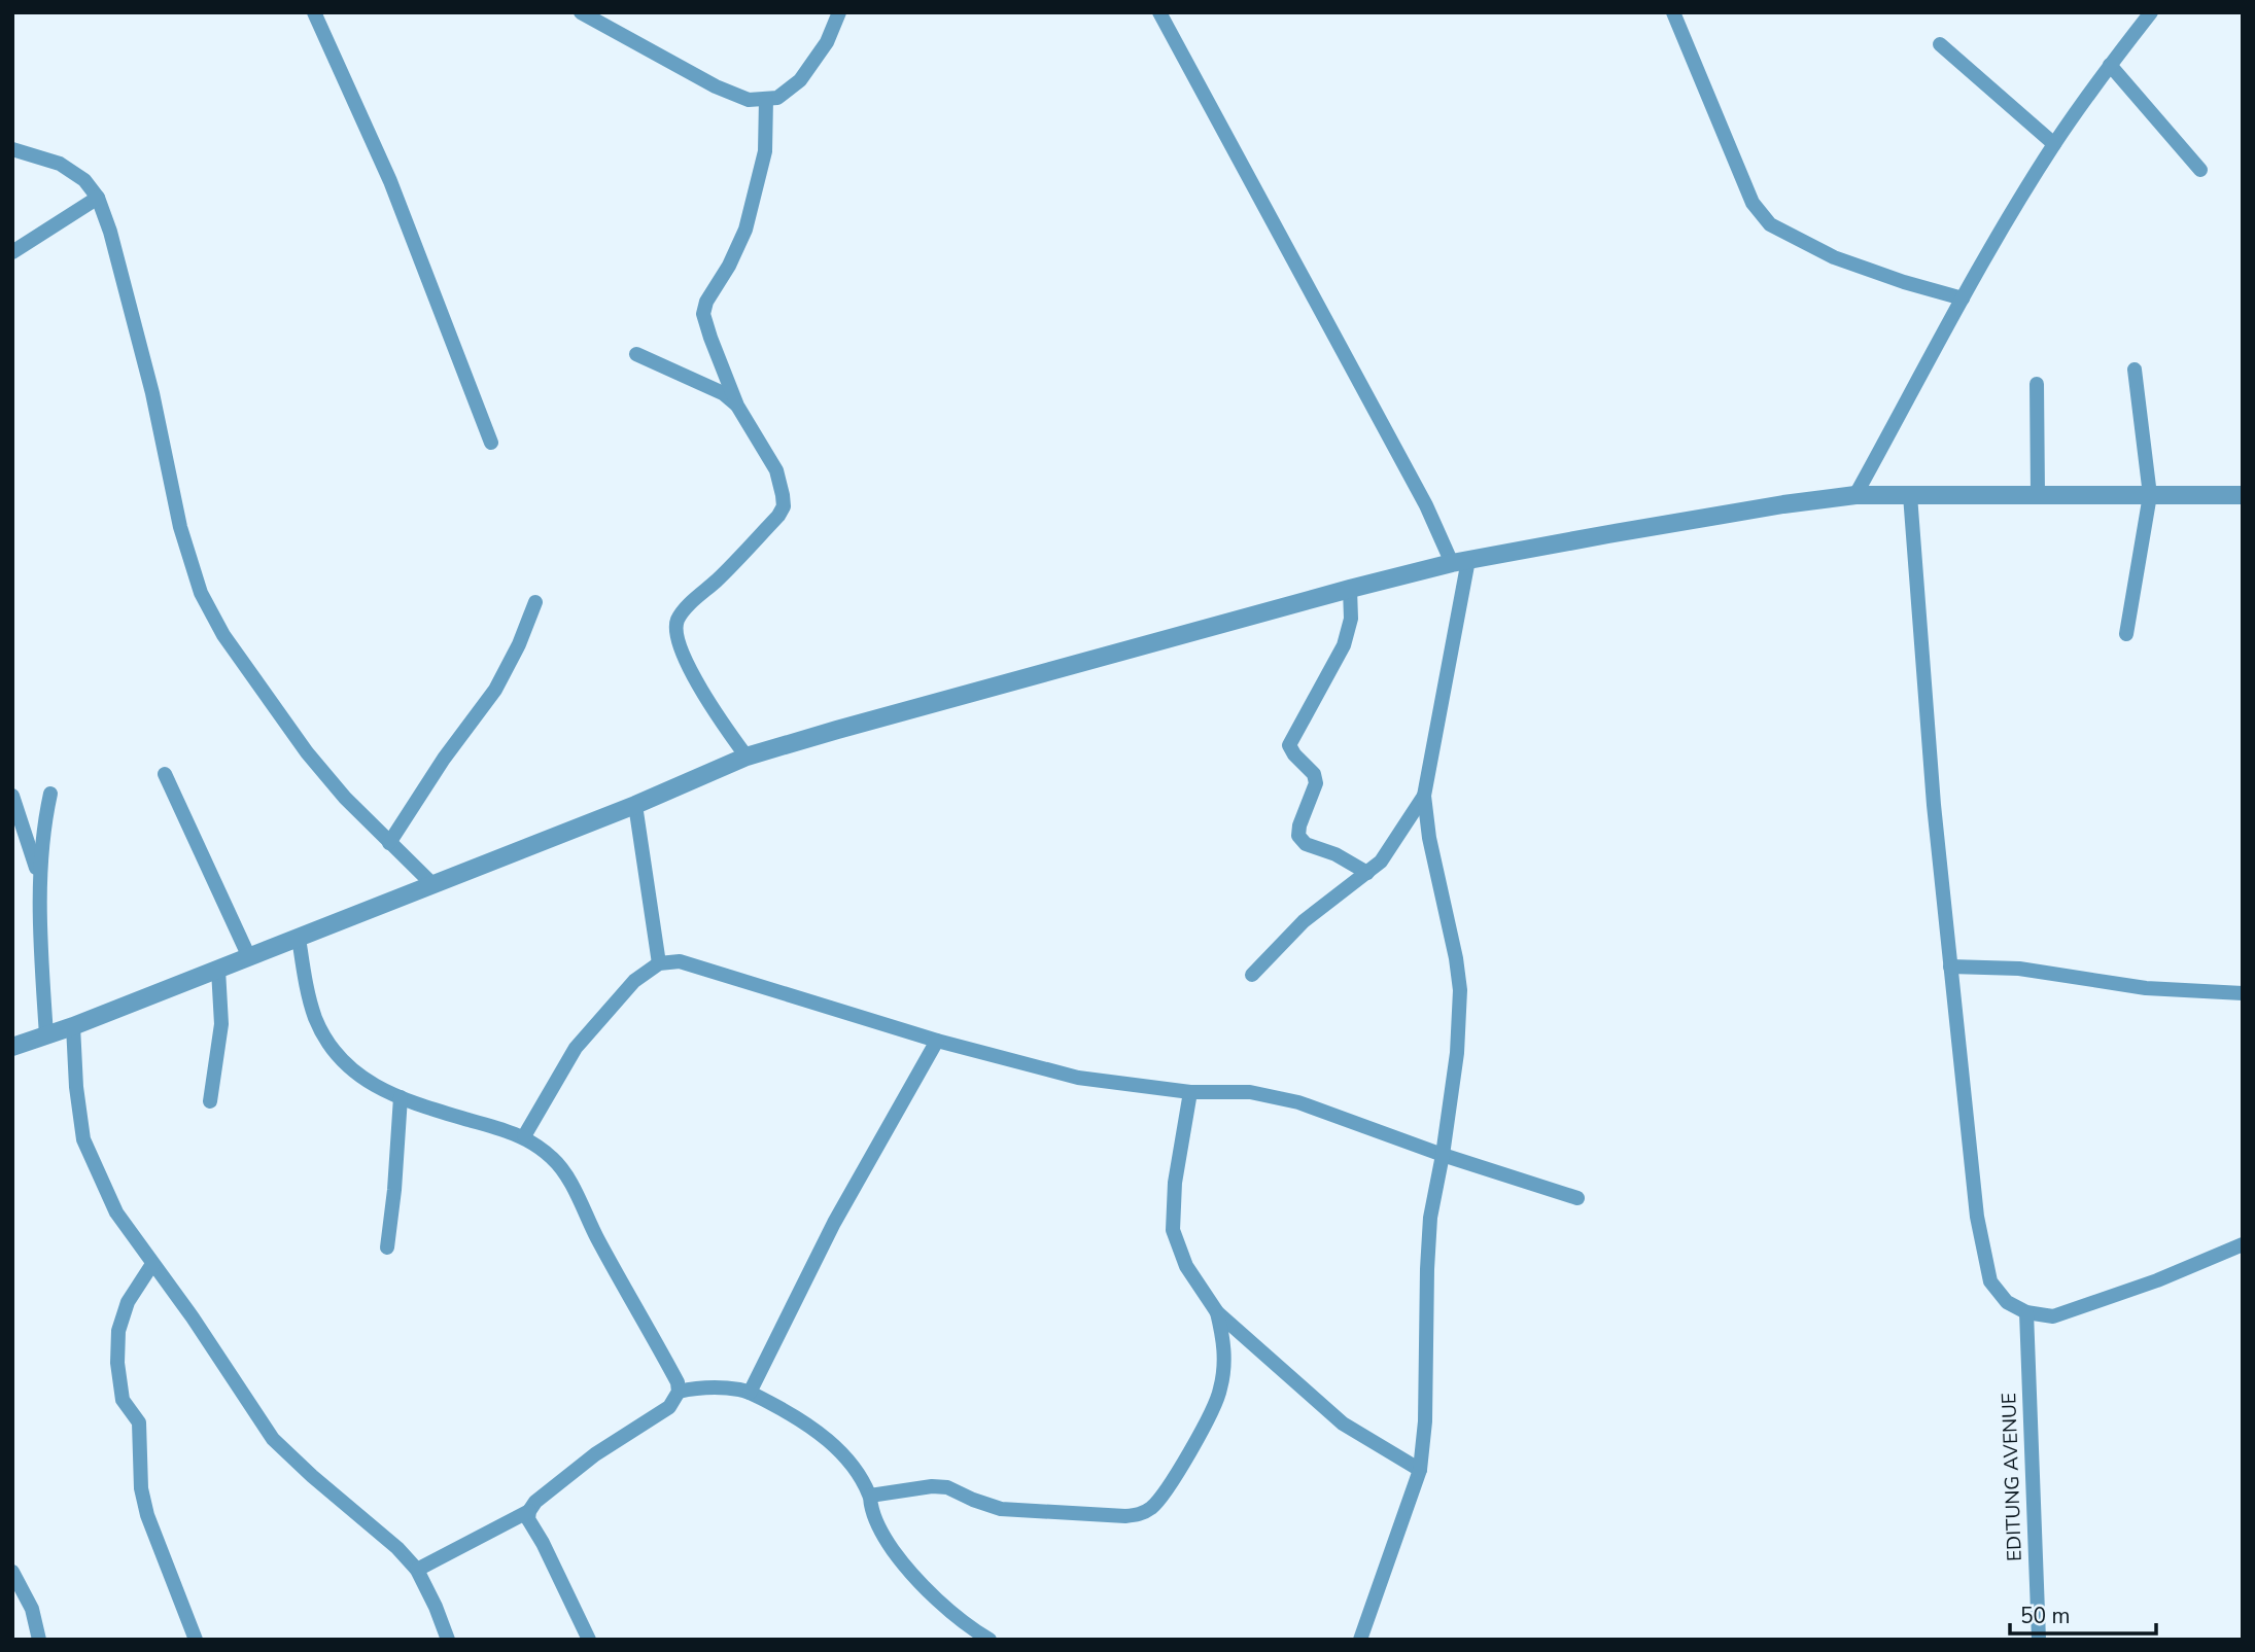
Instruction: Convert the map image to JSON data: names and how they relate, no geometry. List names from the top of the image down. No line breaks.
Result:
{"streets":{"street":["EDITUNG AVENUE"]},"scale_bar":"50 m"}
